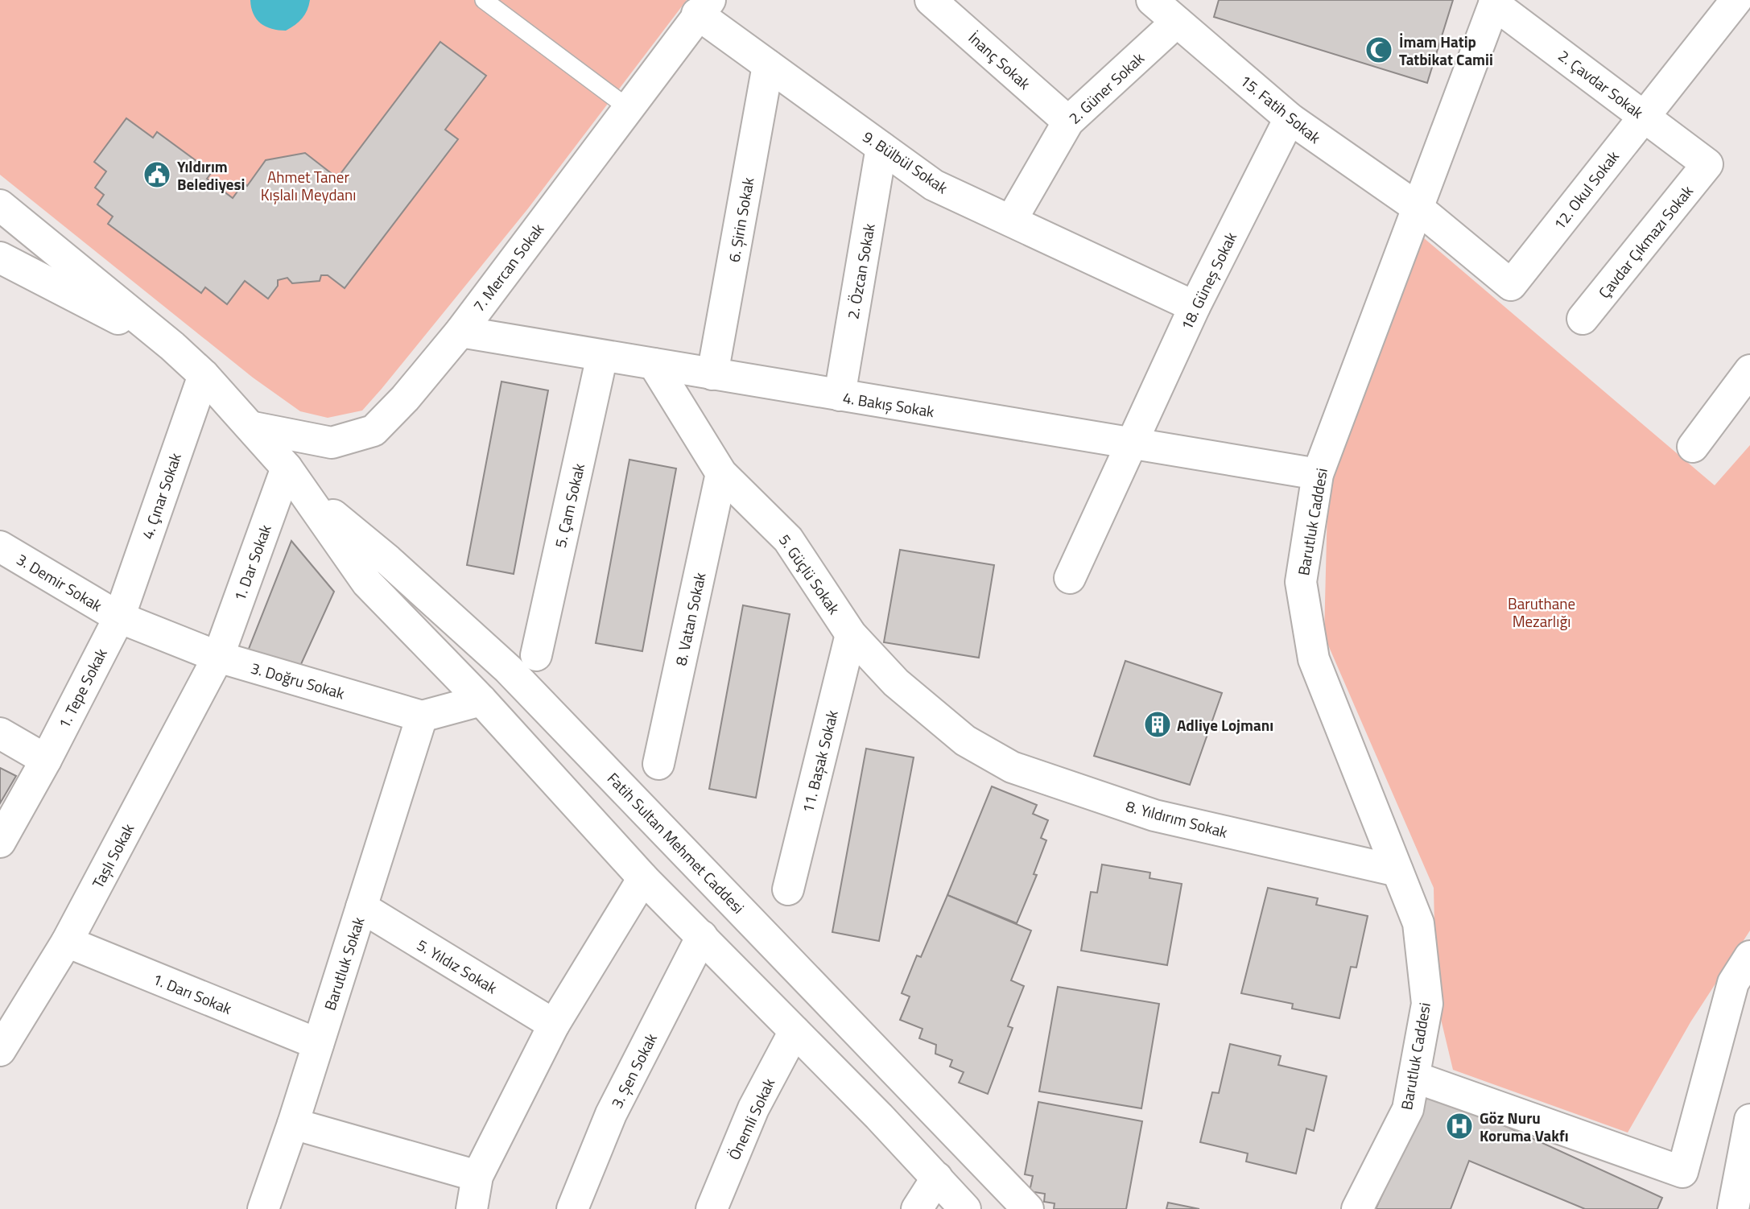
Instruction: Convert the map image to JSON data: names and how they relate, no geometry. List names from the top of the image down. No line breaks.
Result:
{"streets":{"street":["İnanç Sokak","2. Çavdar Sokak","2. Güner Sokak","15. Fatih Sokak","9. Bülbül Sokak","12. Okul Sokak","6. Şirin Sokak","Çavdar Çıkmazı Sokak","7. Mercan Sokak","2. Özcan Sokak","18. Güneş Sokak","4. Bakış Sokak","4. Çınar Sokak","5. Çam Sokak","Barutluk Caddesi","1. Dar Sokak","5. Güçlü Sokak","3. Demir Sokak","8. Vatan Sokak","3. Doğru Sokak","1. Tepe Sokak","11. Başak Sokak","8. Yıldırım Sokak","Fatih Sultan Mehmet Caddesi","Taşlı Sokak","Barutluk Sokak","5. Yıldız Sokak","1. Darı Sokak","3. Şen Sokak","Önemli Sokak"]},"crossings":[["İnanç Sokak","2. Güner Sokak"],["2. Çavdar Sokak","12. Okul Sokak"],["2. Çavdar Sokak","Çavdar Çıkmazı Sokak"],["2. Çavdar Sokak","Barutluk Caddesi"],["2. Güner Sokak","15. Fatih Sokak"],["2. Güner Sokak","9. Bülbül Sokak"],["15. Fatih Sokak","12. Okul Sokak"],["15. Fatih Sokak","18. Güneş Sokak"],["15. Fatih Sokak","Barutluk Caddesi"],["9. Bülbül Sokak","6. Şirin Sokak"],["9. Bülbül Sokak","7. Mercan Sokak"],["9. Bülbül Sokak","2. Özcan Sokak"],["9. Bülbül Sokak","18. Güneş Sokak"],["12. Okul Sokak","Barutluk Caddesi"],["6. Şirin Sokak","4. Bakış Sokak"],["7. Mercan Sokak","4. Bakış Sokak"],["7. Mercan Sokak","Fatih Sultan Mehmet Caddesi"],["2. Özcan Sokak","4. Bakış Sokak"],["18. Güneş Sokak","4. Bakış Sokak"],["4. Bakış Sokak","5. Çam Sokak"],["4. Bakış Sokak","Barutluk Caddesi"],["4. Bakış Sokak","5. Güçlü Sokak"],["4. Çınar Sokak","3. Demir Sokak"],["4. Çınar Sokak","3. Doğru Sokak"],["4. Çınar Sokak","1. Tepe Sokak"],["4. Çınar Sokak","Fatih Sultan Mehmet Caddesi"],["Barutluk Caddesi","8. Yıldırım Sokak"],["1. Dar Sokak","3. Doğru Sokak"],["1. Dar Sokak","Fatih Sultan Mehmet Caddesi"],["1. Dar Sokak","Taşlı Sokak"],["5. Güçlü Sokak","8. Vatan Sokak"],["5. Güçlü Sokak","11. Başak Sokak"],["5. Güçlü Sokak","8. Yıldırım Sokak"],["3. Demir Sokak","3. Doğru Sokak"],["3. Demir Sokak","1. Tepe Sokak"],["3. Doğru Sokak","1. Tepe Sokak"],["3. Doğru Sokak","Taşlı Sokak"],["3. Doğru Sokak","Barutluk Sokak"],["Fatih Sultan Mehmet Caddesi","3. Şen Sokak"],["Fatih Sultan Mehmet Caddesi","Önemli Sokak"],["Taşlı Sokak","1. Darı Sokak"],["Barutluk Sokak","5. Yıldız Sokak"],["Barutluk Sokak","1. Darı Sokak"]],"parks":["Ahmet Taner Kışlalı Meydanı","Baruthane Mezarlığı"],"places":{"mosque":["İmam Hatip Tatbikat Camii"],"public building":["Yıldırım Belediyesi"],"building":["Adliye Lojmanı"],"hospital":["Göz Nuru Koruma Vakfı"]}}
